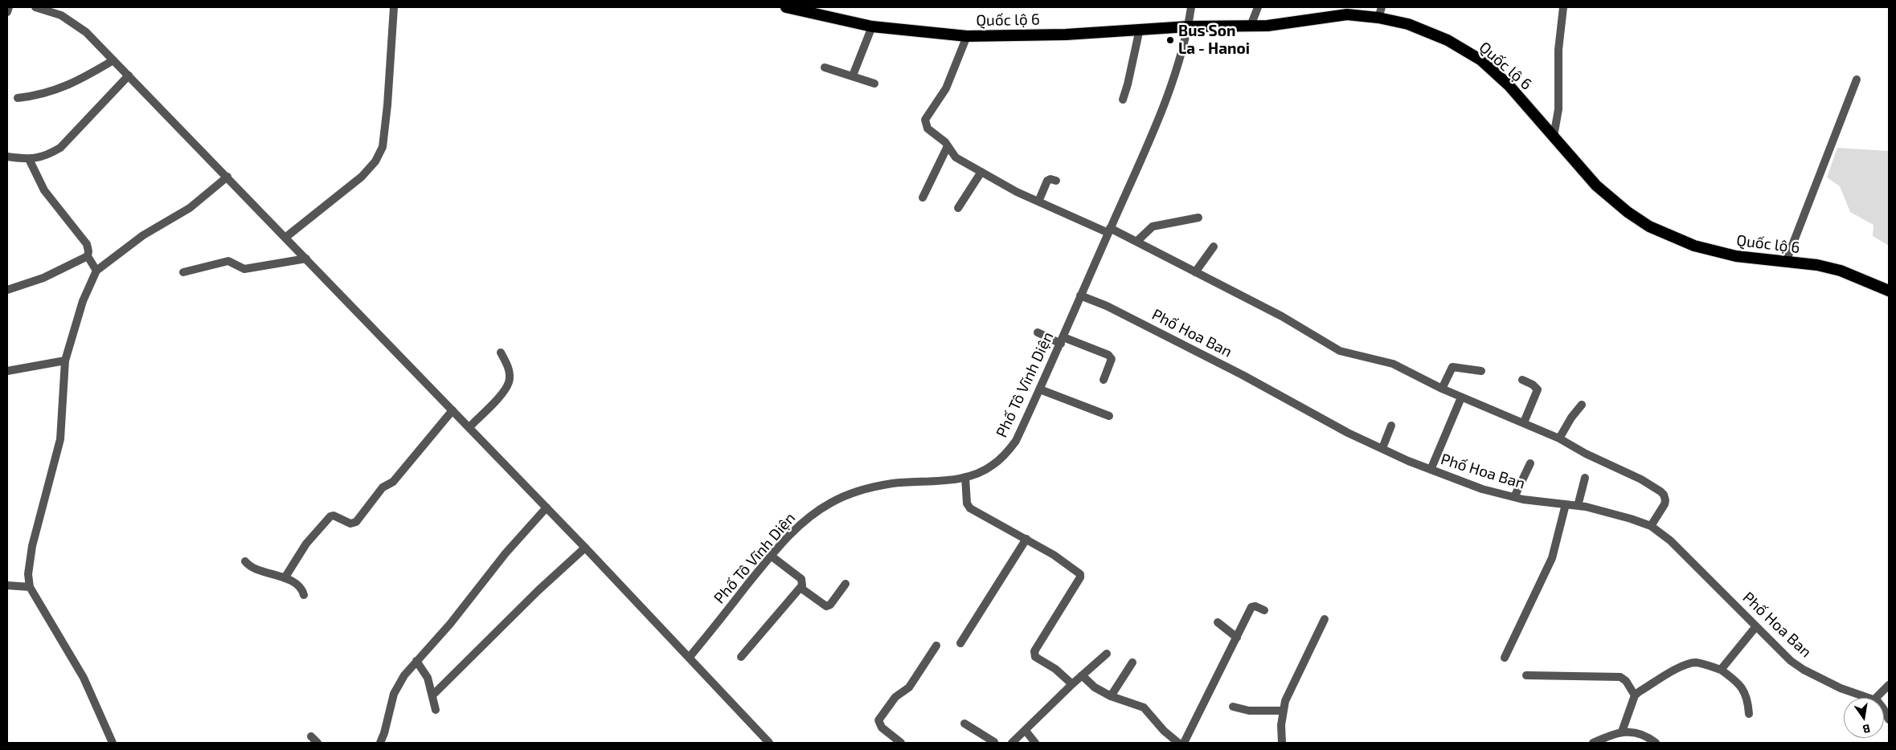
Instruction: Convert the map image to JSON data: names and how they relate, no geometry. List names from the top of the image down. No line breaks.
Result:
{"streets":{"highway":["Quốc lộ 6"],"street":["Phố Hoa Ban","Phố Tô Vĩnh Diện"]},"crossings":[["Quốc lộ 6","Phố Tô Vĩnh Diện"],["Phố Hoa Ban","Phố Tô Vĩnh Diện"]],"places":["Bus Son La - Hanoi"],"north":"bottom"}
